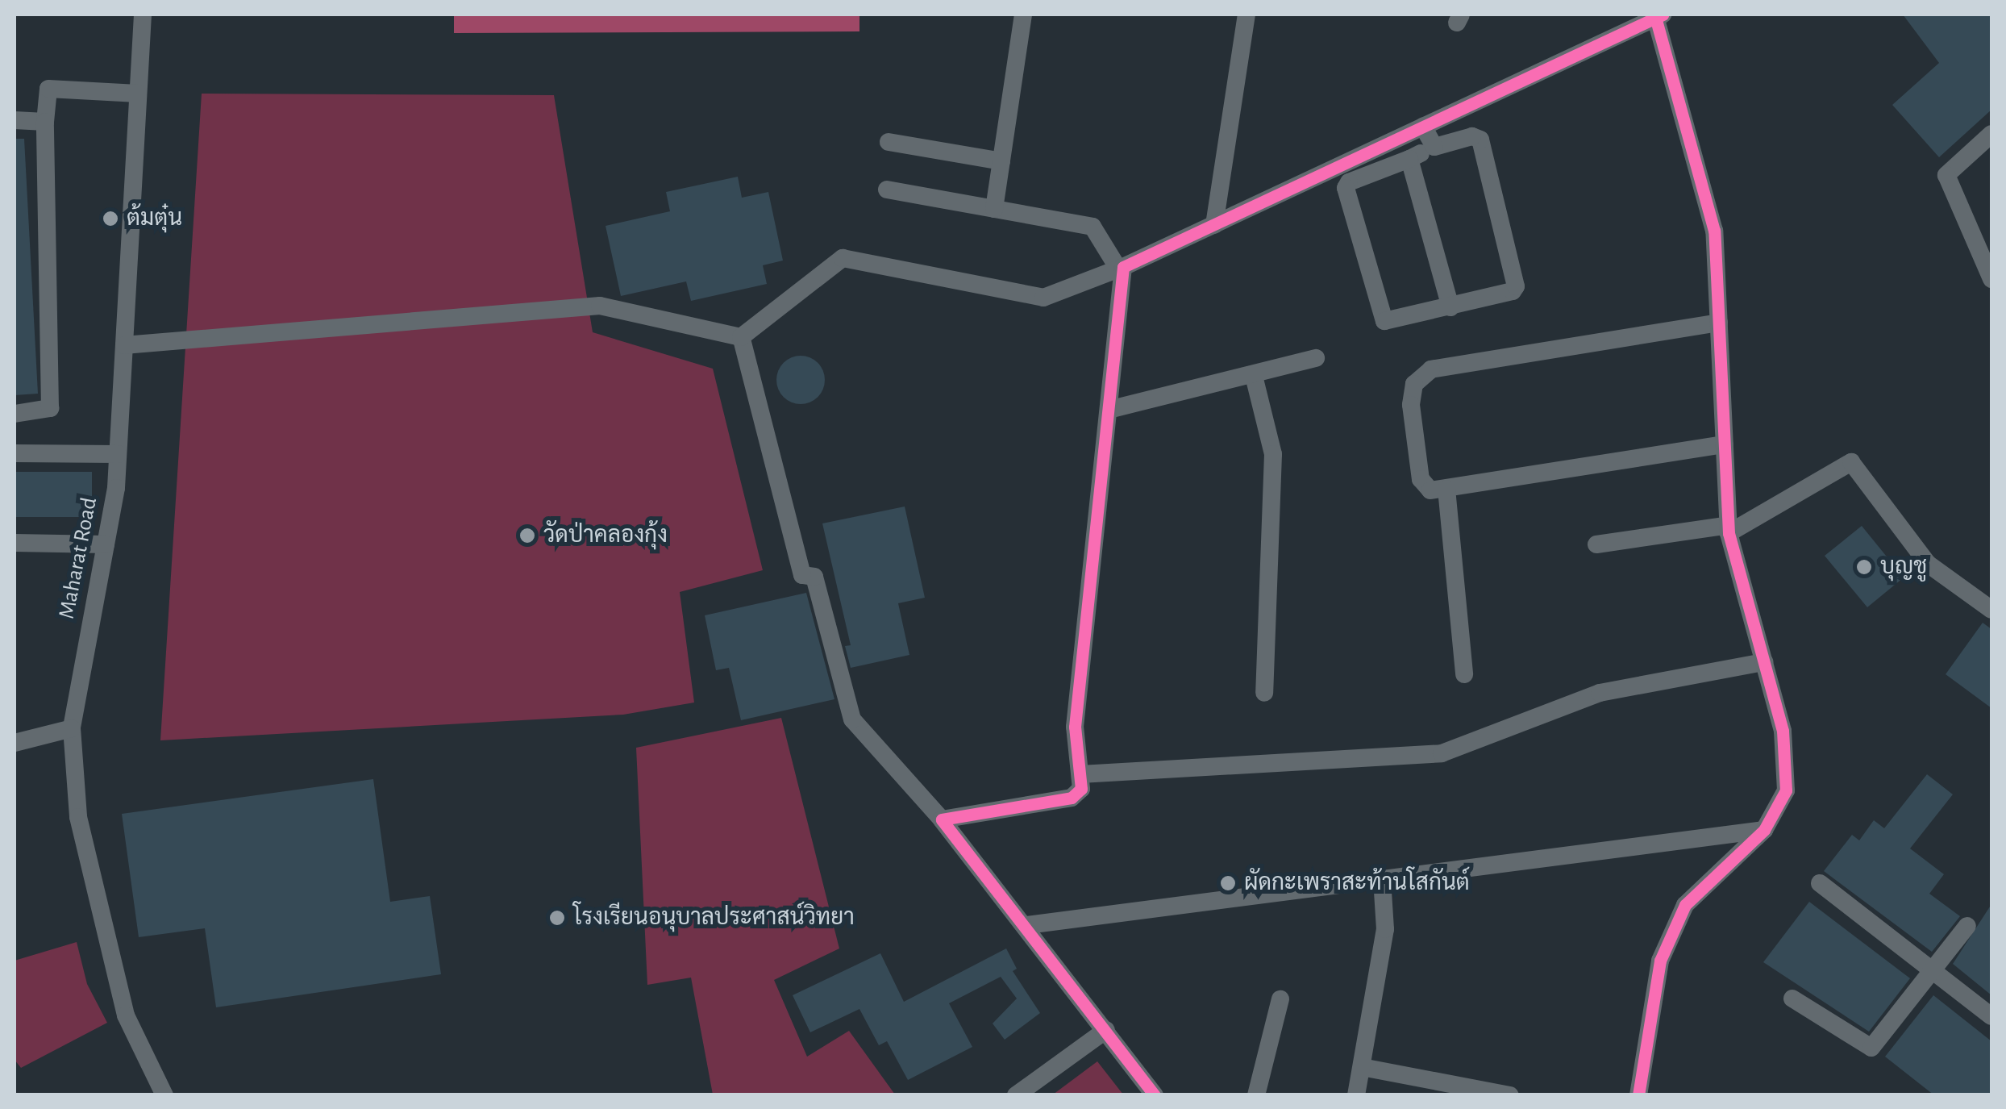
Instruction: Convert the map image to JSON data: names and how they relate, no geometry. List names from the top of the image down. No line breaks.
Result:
{"streets":{"street":["Maharat Road"]},"places":["ต้มตุ๋น","วัดป่าคลองกุ้ง","บุญชู","ผัดกะเพราสะท้านโสกันต์","โรงเรียนอนุบาลประศาสน์วิทยา"]}
